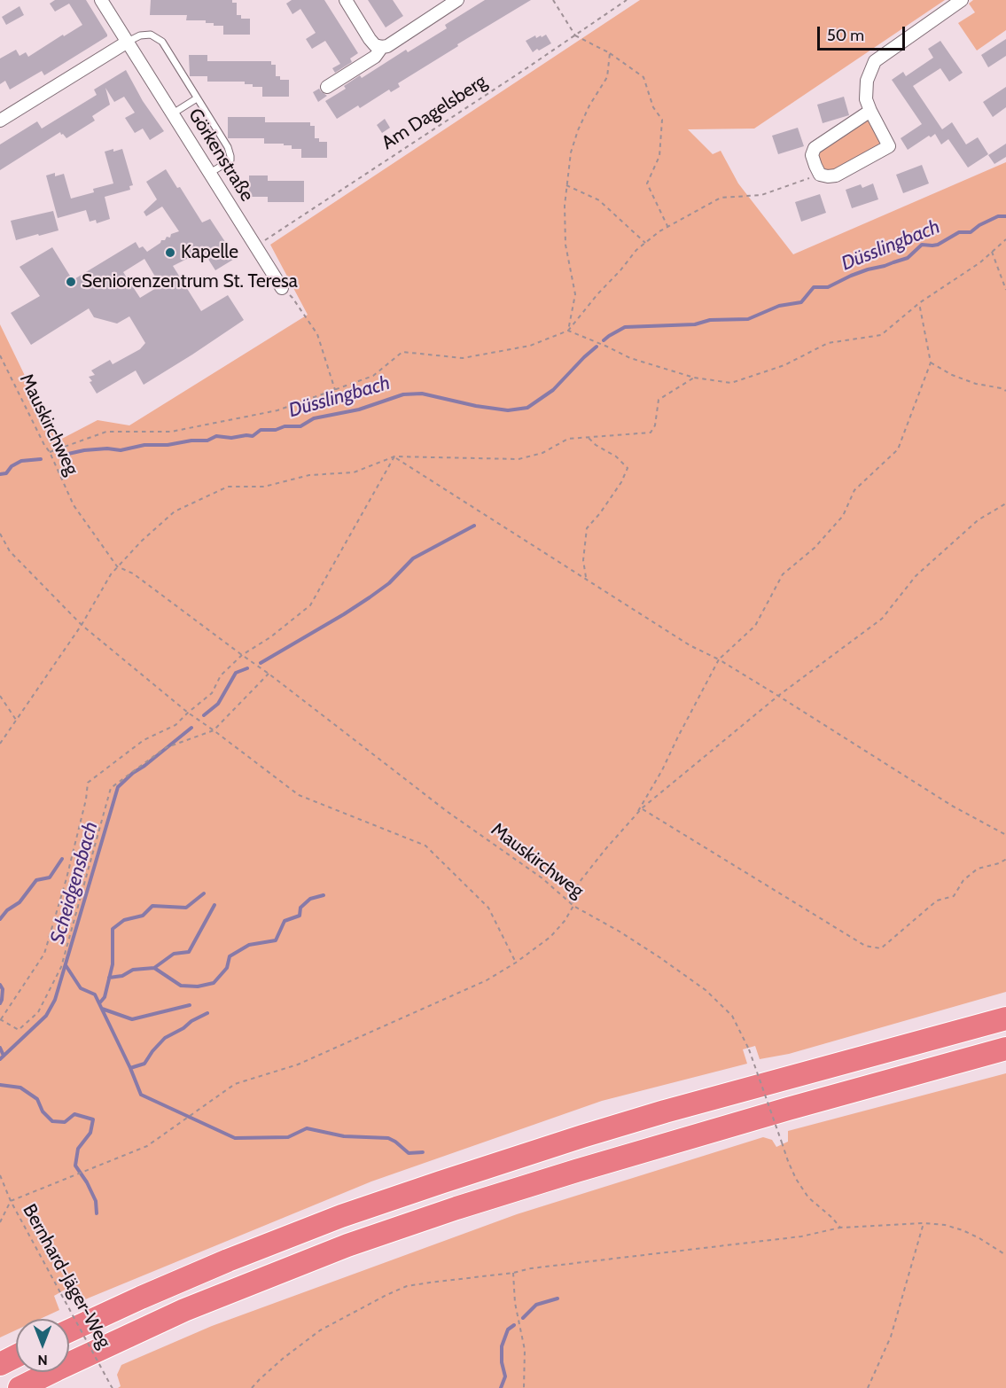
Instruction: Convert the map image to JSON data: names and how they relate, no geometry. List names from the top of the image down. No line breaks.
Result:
{"streets":{"street":["Görkenstraße"],"path":["Am Dagelsberg","Mauskirchweg","Bernhard-Jäger-Weg"]},"crossings":[["Am Dagelsberg","Görkenstraße"]],"water":["Düsslingbach","Scheidgensbach"],"places":["Kapelle","Seniorenzentrum St. Teresa"],"scale_bar":"50 m","north":"bottom"}
